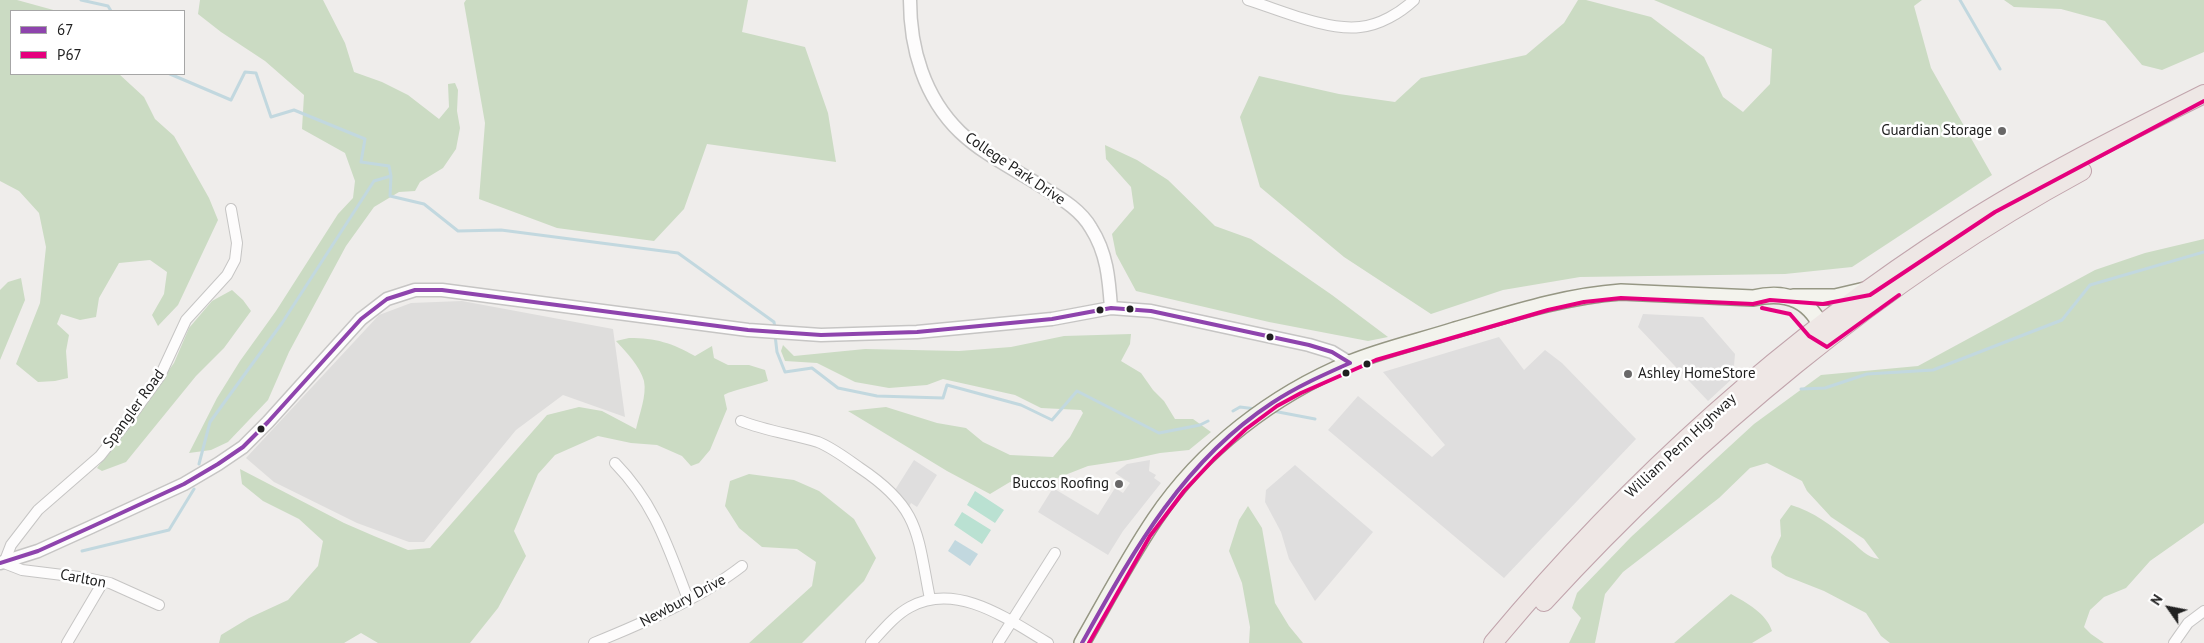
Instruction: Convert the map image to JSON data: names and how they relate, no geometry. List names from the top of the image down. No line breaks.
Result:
{"streets":{"highway":["William Penn Highway"],"street":["College Park Drive","Spangler Road","Carlton","Newbury Drive"]},"crossings":[["Spangler Road","Carlton"]],"places":["Guardian Storage","Ashley HomeStore","Buccos Roofing"],"lines":["transit line P67","transit line 67"],"legend":["67","P67"],"north":"top left"}
